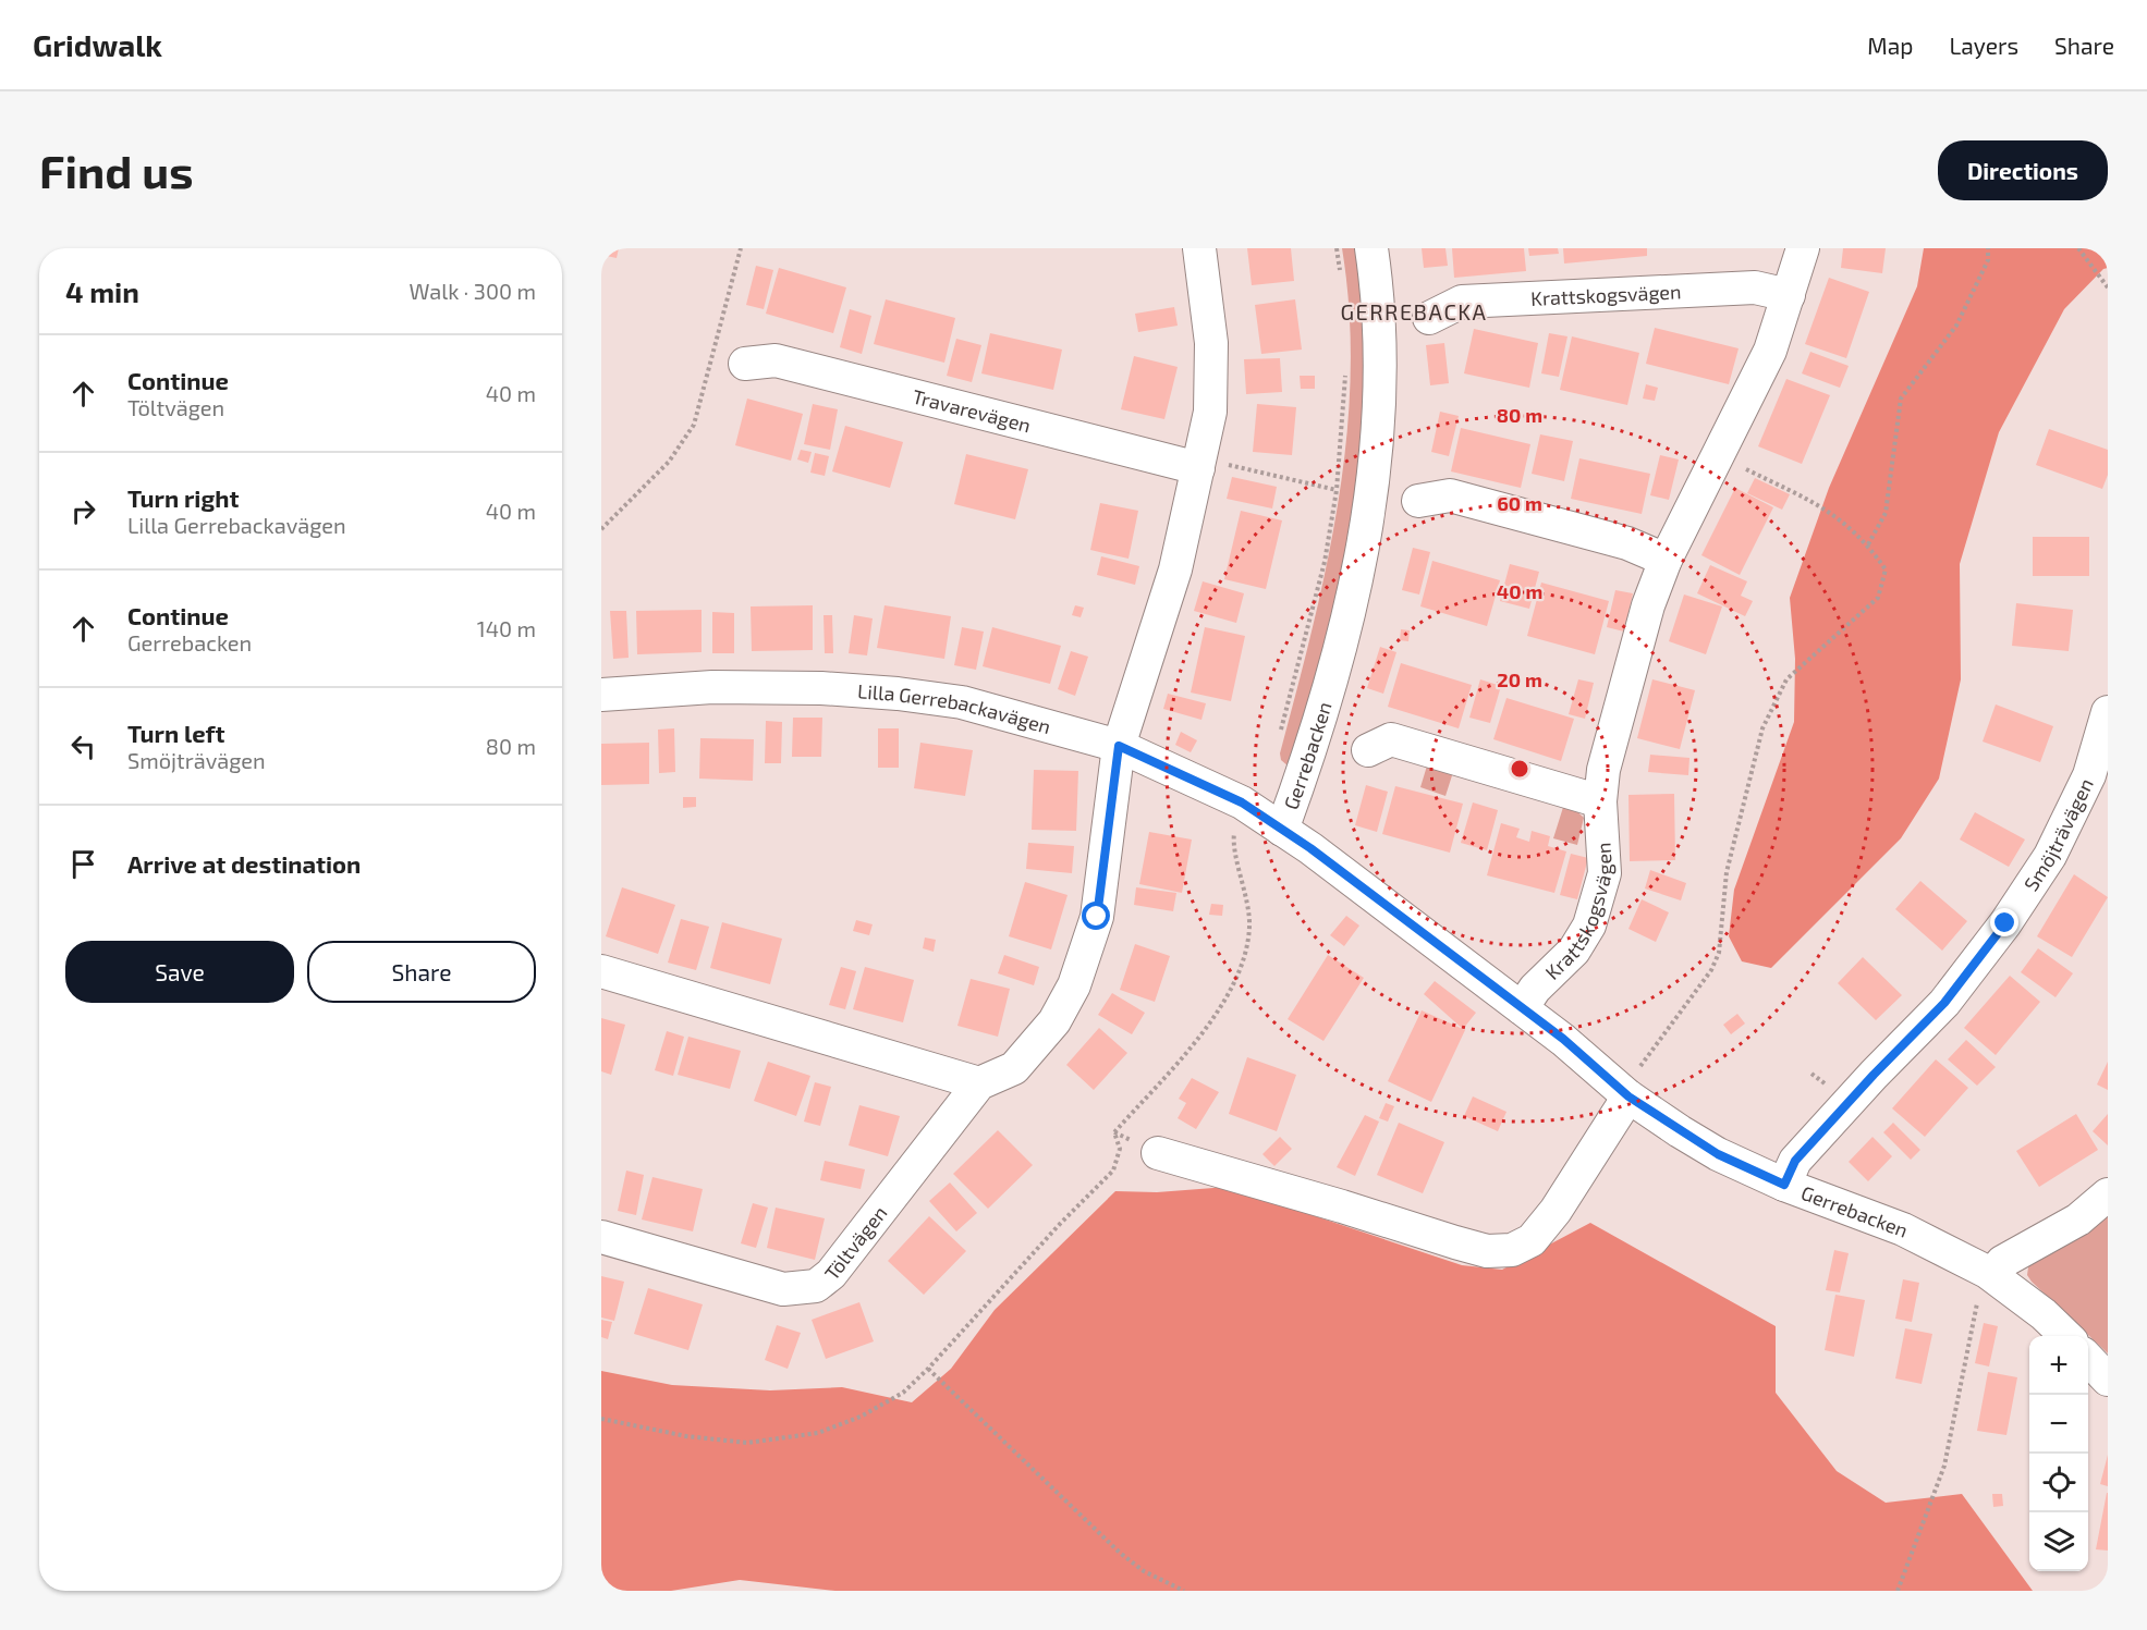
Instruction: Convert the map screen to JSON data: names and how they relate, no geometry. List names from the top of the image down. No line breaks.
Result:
{"streets":{"street":["Krattskogsvägen","Travarevägen","Lilla Gerrebackavägen","Gerrebacken","Smöjträvägen","Töltvägen"]},"crossings":[["Krattskogsvägen","Gerrebacken"],["Lilla Gerrebackavägen","Gerrebacken"],["Lilla Gerrebackavägen","Töltvägen"],["Gerrebacken","Smöjträvägen"]],"districts":["GERREBACKA"],"page":{"header":"Gridwalk","nav":["Map","Layers","Share"],"buttons":["Directions",["Save","Share"]],"title":"Find us","heading":["4 min","Walk · 300 m"],"list":[["Continue","Töltvägen","40 m"],["Turn right","Lilla Gerrebackavägen","40 m"],["Continue","Gerrebacken","140 m"],["Turn left","Smöjträvägen","80 m"],"Arrive at destination"],"map_buttons":["+","−"]},"rings":["80 m","60 m","40 m","20 m"]}
